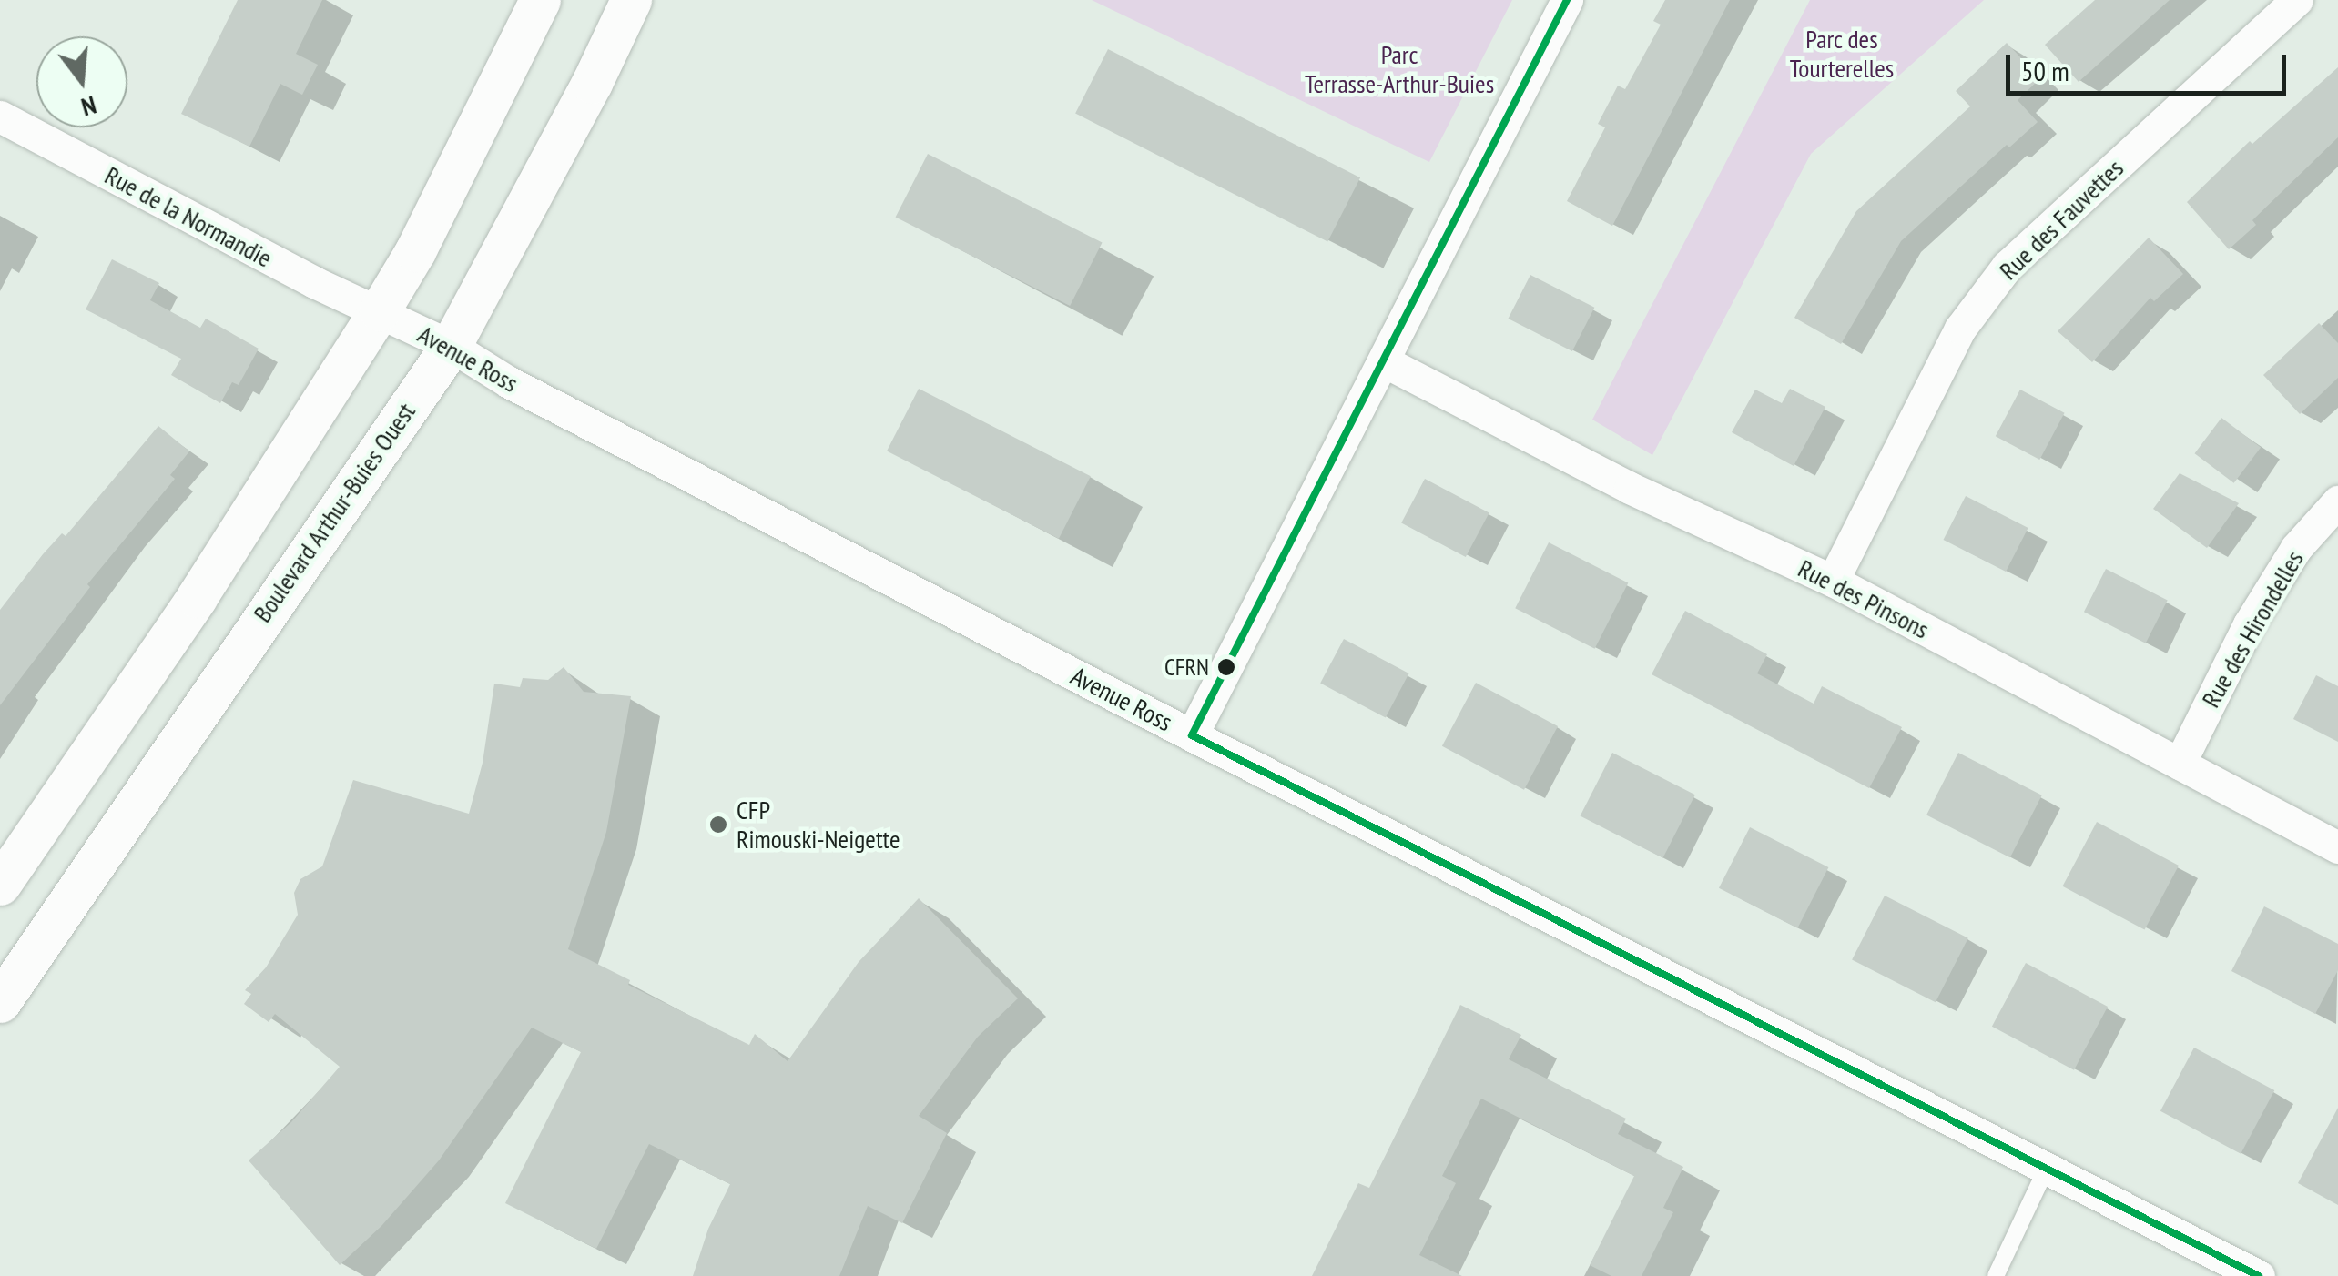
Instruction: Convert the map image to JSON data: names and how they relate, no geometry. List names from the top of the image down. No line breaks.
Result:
{"streets":{"street":["Rue de la Normandie","Rue des Fauvettes","Avenue Ross","Boulevard Arthur-Buies Ouest","Rue des Pinsons","Rue des Hirondelles"]},"crossings":[["Rue de la Normandie","Avenue Ross"],["Rue des Fauvettes","Rue des Pinsons"],["Avenue Ross","Boulevard Arthur-Buies Ouest"],["Rue des Pinsons","Rue des Hirondelles"]],"parks":["Parc des Tourterelles","Parc Terrasse-Arthur-Buies"],"places":["CFRN","CFP Rimouski-Neigette"],"scale_bar":"50 m","north":"bottom"}
